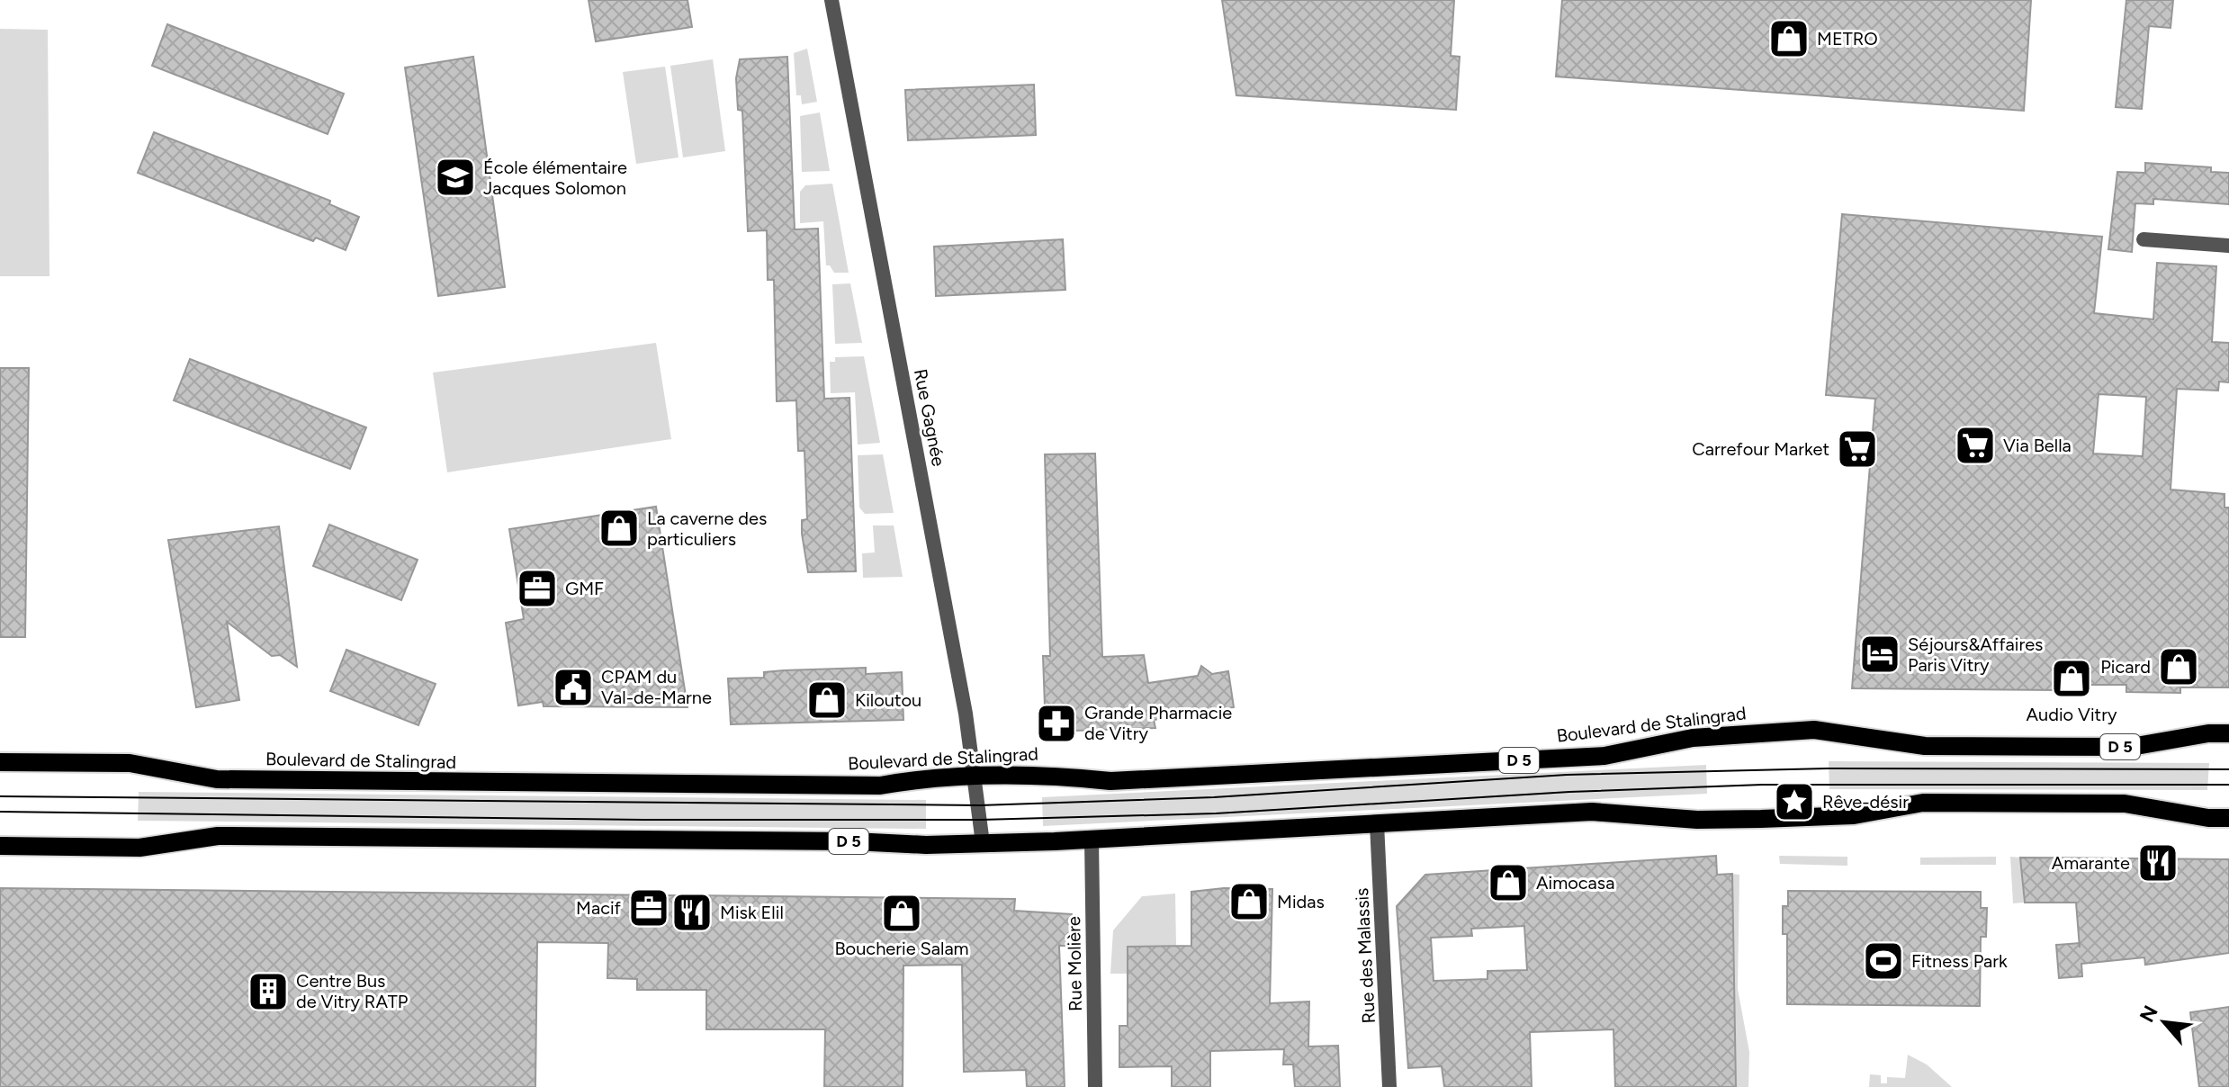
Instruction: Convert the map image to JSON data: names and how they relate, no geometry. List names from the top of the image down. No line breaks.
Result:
{"streets":{"main road":["Boulevard de Stalingrad","D 5"],"street":["Rue Gagnée","Rue des Malassis","Rue Molière"]},"crossings":[["Rue Gagnée","Boulevard de Stalingrad"],["Rue Gagnée","D 5"],["D 5","Rue des Malassis"],["D 5","Rue Molière"]],"places":{"shop":["METRO","La caverne des particuliers","Picard","Audio Vitry","Kiloutou","Aimocasa","Midas","Boucherie Salam"],"school or university":["École élémentaire Jacques Solomon"],"supermarket":["Via Bella","Carrefour Market"],"office":["GMF","Macif"],"hotel":["Séjours&Affaires Paris Vitry"],"public building":["CPAM du Val-de-Marne"],"pharmacy":["Grande Pharmacie de Vitry"],"place":["Rêve-désir"],"restaurant":["Amarante","Misk Elil"],"sports":["Fitness Park"],"building":["Centre Bus de Vitry RATP"]},"north":"top left"}
